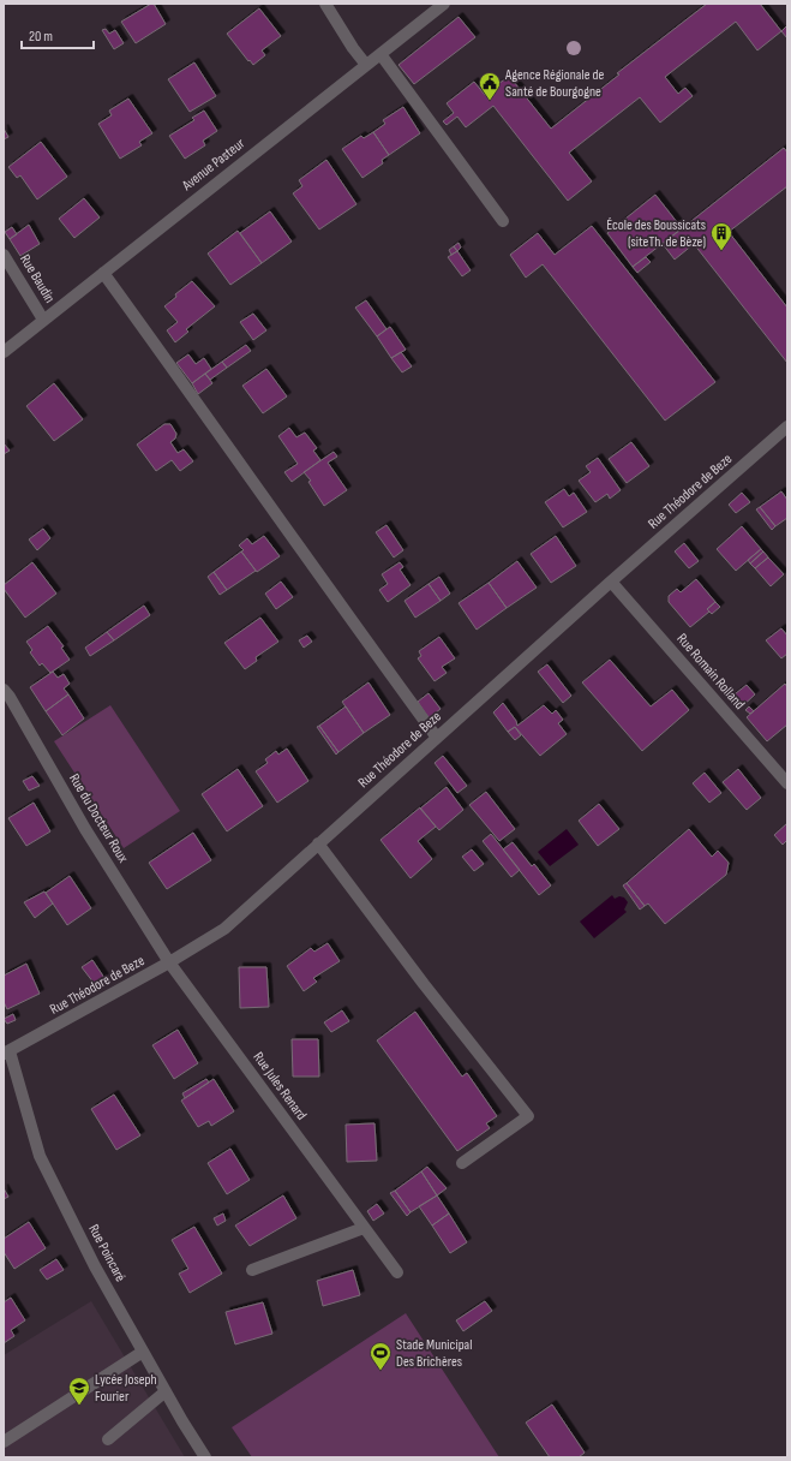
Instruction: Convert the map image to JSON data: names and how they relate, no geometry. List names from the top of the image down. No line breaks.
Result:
{"streets":{"street":["Avenue Pasteur","Rue Baudin","Rue Théodore de Beze","Rue Romain Rolland","Rue du Docteur Roux","Rue Jules Renard","Rue Poincaré"]},"crossings":[["Avenue Pasteur","Rue Baudin"],["Rue Théodore de Beze","Rue Romain Rolland"],["Rue Théodore de Beze","Rue du Docteur Roux"],["Rue Théodore de Beze","Rue Jules Renard"],["Rue Théodore de Beze","Rue Poincaré"],["Rue du Docteur Roux","Rue Jules Renard"]],"places":{"public building":["Agence Régionale de Santé de Bourgogne"],"building":["École des Boussicats (siteTh. de Bèze)"],"sports":["Stade Municipal Des Brichères"],"school or university":["Lycée Joseph Fourier"]},"scale_bar":"20 m"}
